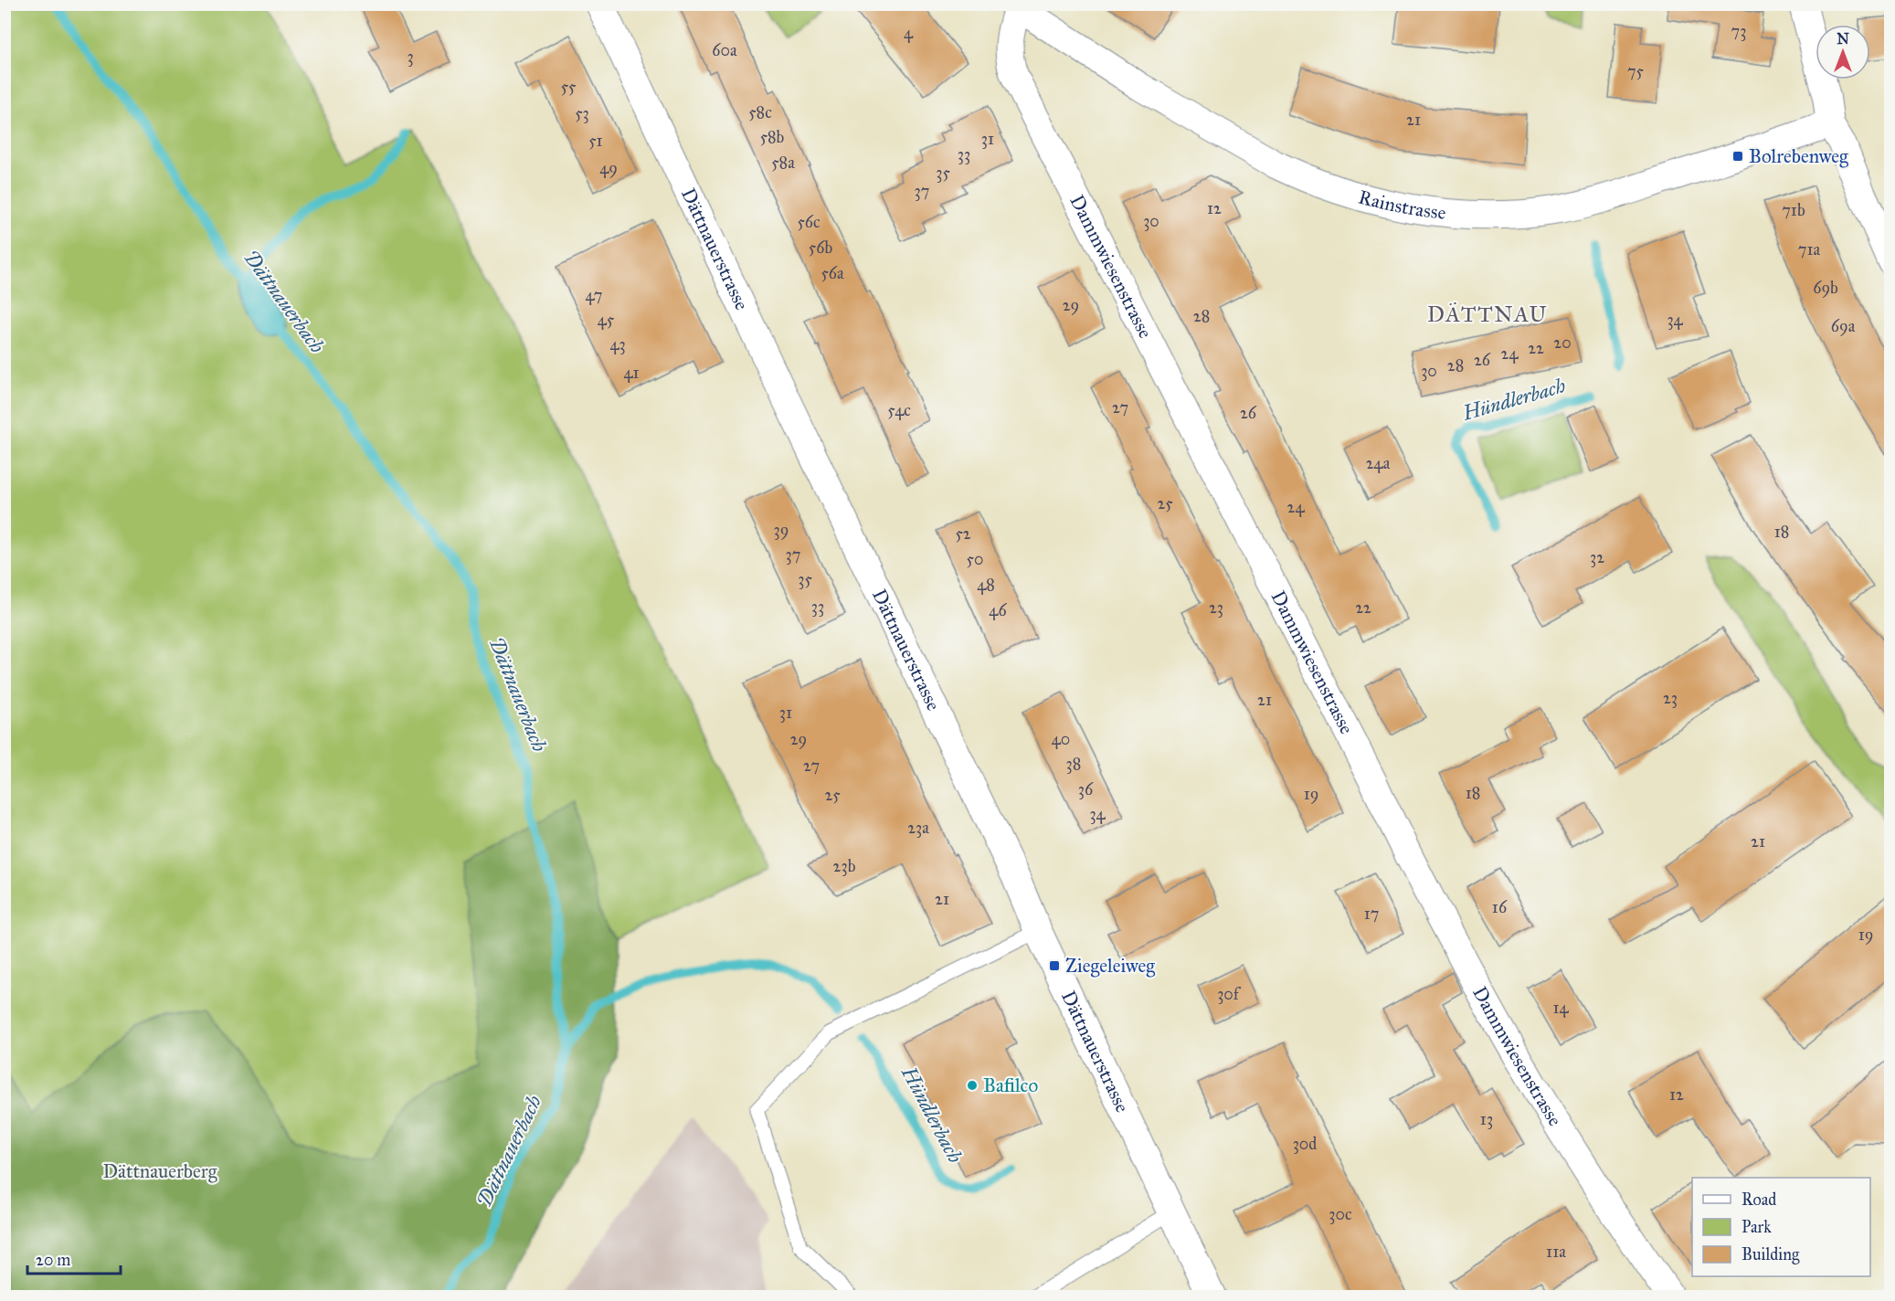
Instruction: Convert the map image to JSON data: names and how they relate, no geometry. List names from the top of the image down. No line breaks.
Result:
{"streets":{"street":["Rainstrasse","Dättnauerstrasse","Dammwiesenstrasse"]},"crossings":[["Rainstrasse","Dammwiesenstrasse"]],"districts":["DÄTTNAU"],"water":["Dättnauerbach","Hündlerbach"],"parks":["Dättnauerberg"],"places":{"transit":["Bolrebenweg","Ziegeleiweg"],"other":["Bafilco"]},"house_numbers":["73","4","60a","3","75","55","58c","53","21","58b","31","51","33","58a","49","35","37","12","71b","30","56c","56b","71a","56a","69b","47","29","28","45","34","69a","20","43","22","24","26","28","30","41","27","54c","26","24a","25","24","39","18","52","37","32","50","35","48","33","23","22","46","23","21","31","29","40","38","27","36","18","19","25","34","23a","21","23b","21","16","17","19","30f","14","12","13","30d","30c","11a"],"legend":["Road","Park","Building"],"scale_bar":"20 m","north":"top"}
